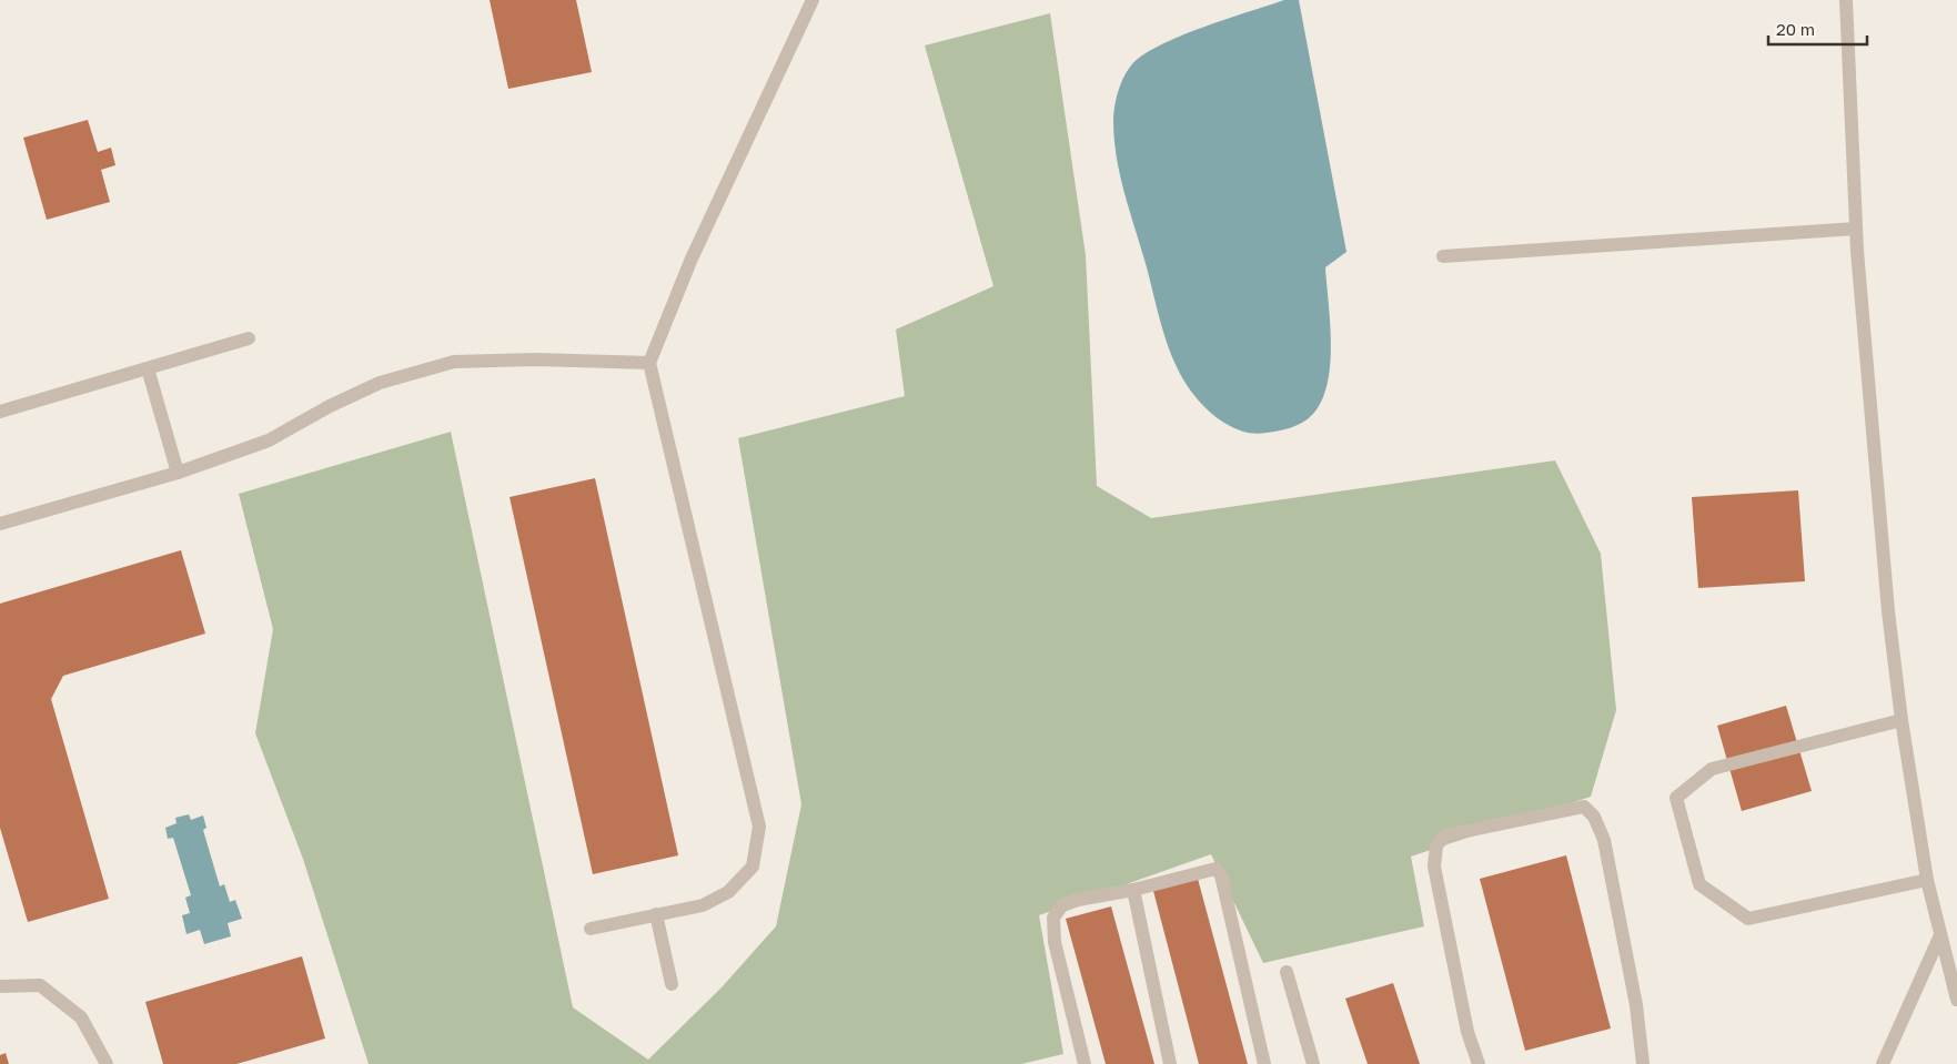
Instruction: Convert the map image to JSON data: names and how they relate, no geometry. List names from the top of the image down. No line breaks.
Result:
{"scale_bar":"20 m"}
